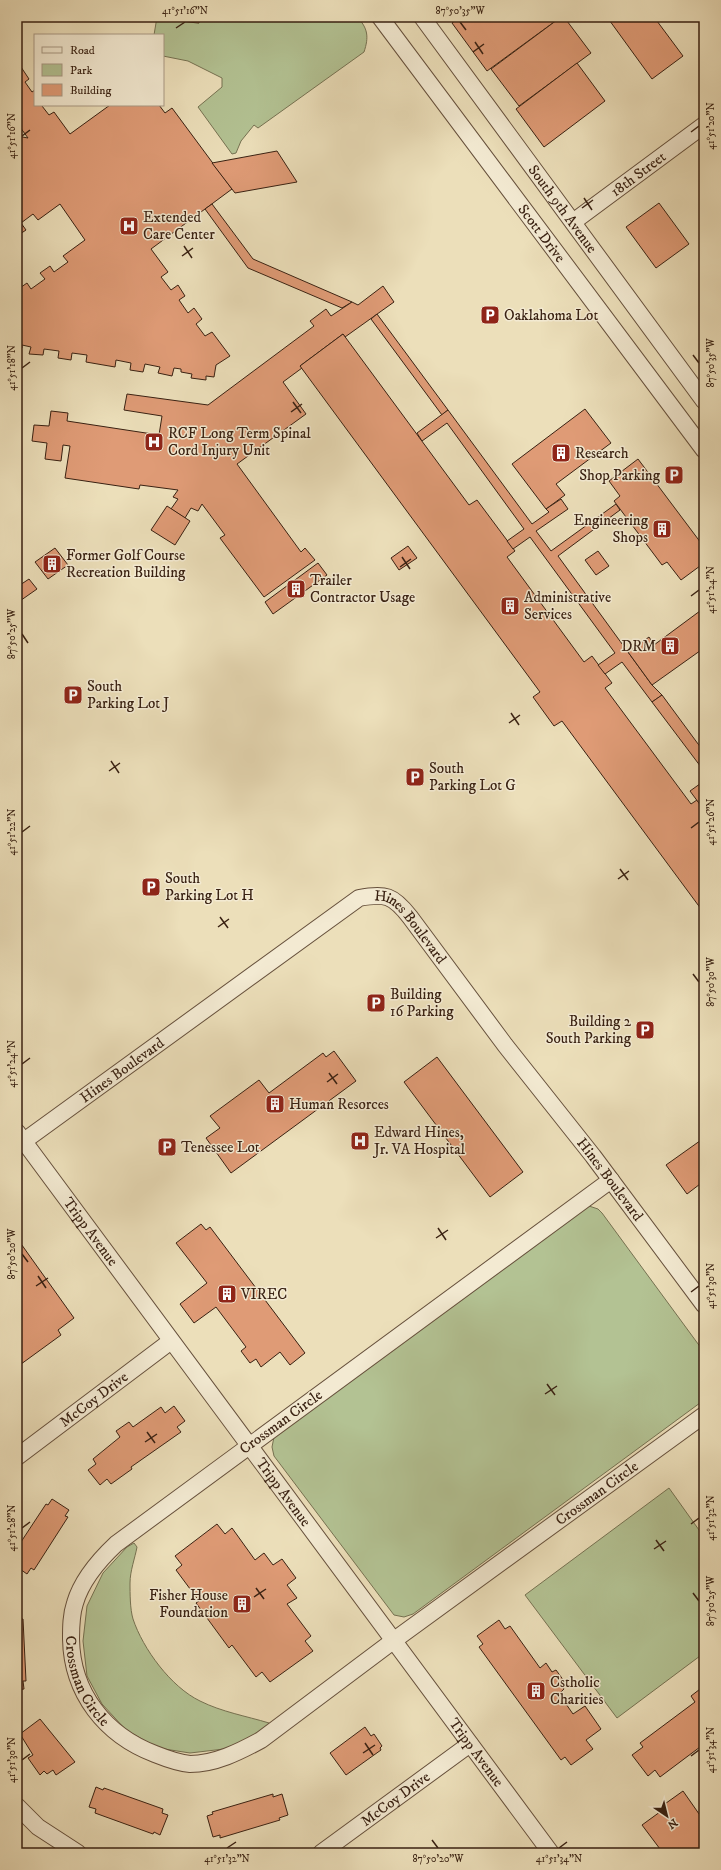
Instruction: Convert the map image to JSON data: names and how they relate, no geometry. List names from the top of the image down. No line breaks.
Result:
{"streets":{"street":["18th Street","South 9th Avenue","Scott Drive","Hines Boulevard","Tripp Avenue","McCoy Drive","Crossman Circle"]},"crossings":[["18th Street","South 9th Avenue"],["Hines Boulevard","Tripp Avenue"],["Hines Boulevard","Crossman Circle"],["Tripp Avenue","McCoy Drive"],["Tripp Avenue","Crossman Circle"]],"places":{"hospital":["Extended Care Center","RCF Long Term Spinal Cord Injury Unit","Edward Hines, Jr. VA Hospital"],"parking":["Oaklahoma Lot","Shop Parking","South Parking Lot J","South Parking Lot G","South Parking Lot H","Building 16 Parking","Building 2 South Parking","Tenessee Lot"],"building":["Research","Engineering Shops","Former Golf Course Recreation Building","Trailer Contractor Usage","Administrative Services","DRM","Human Resorces","VIREC","Fisher House Foundation","Cstholic Charities"]},"legend":["Road","Park","Building"],"north":"bottom right","coordinates":["41°51'16\"N","87°50'35\"W","41°51'20\"N","41°51'18\"N","41°51'24\"N","87°50'25\"W","41°51'26\"N","41°51'22\"N","87°50'30\"W","87°50'20\"W","41°51'30\"N","41°51'32\"N","41°51'28\"N","41°51'34\"N"]}
